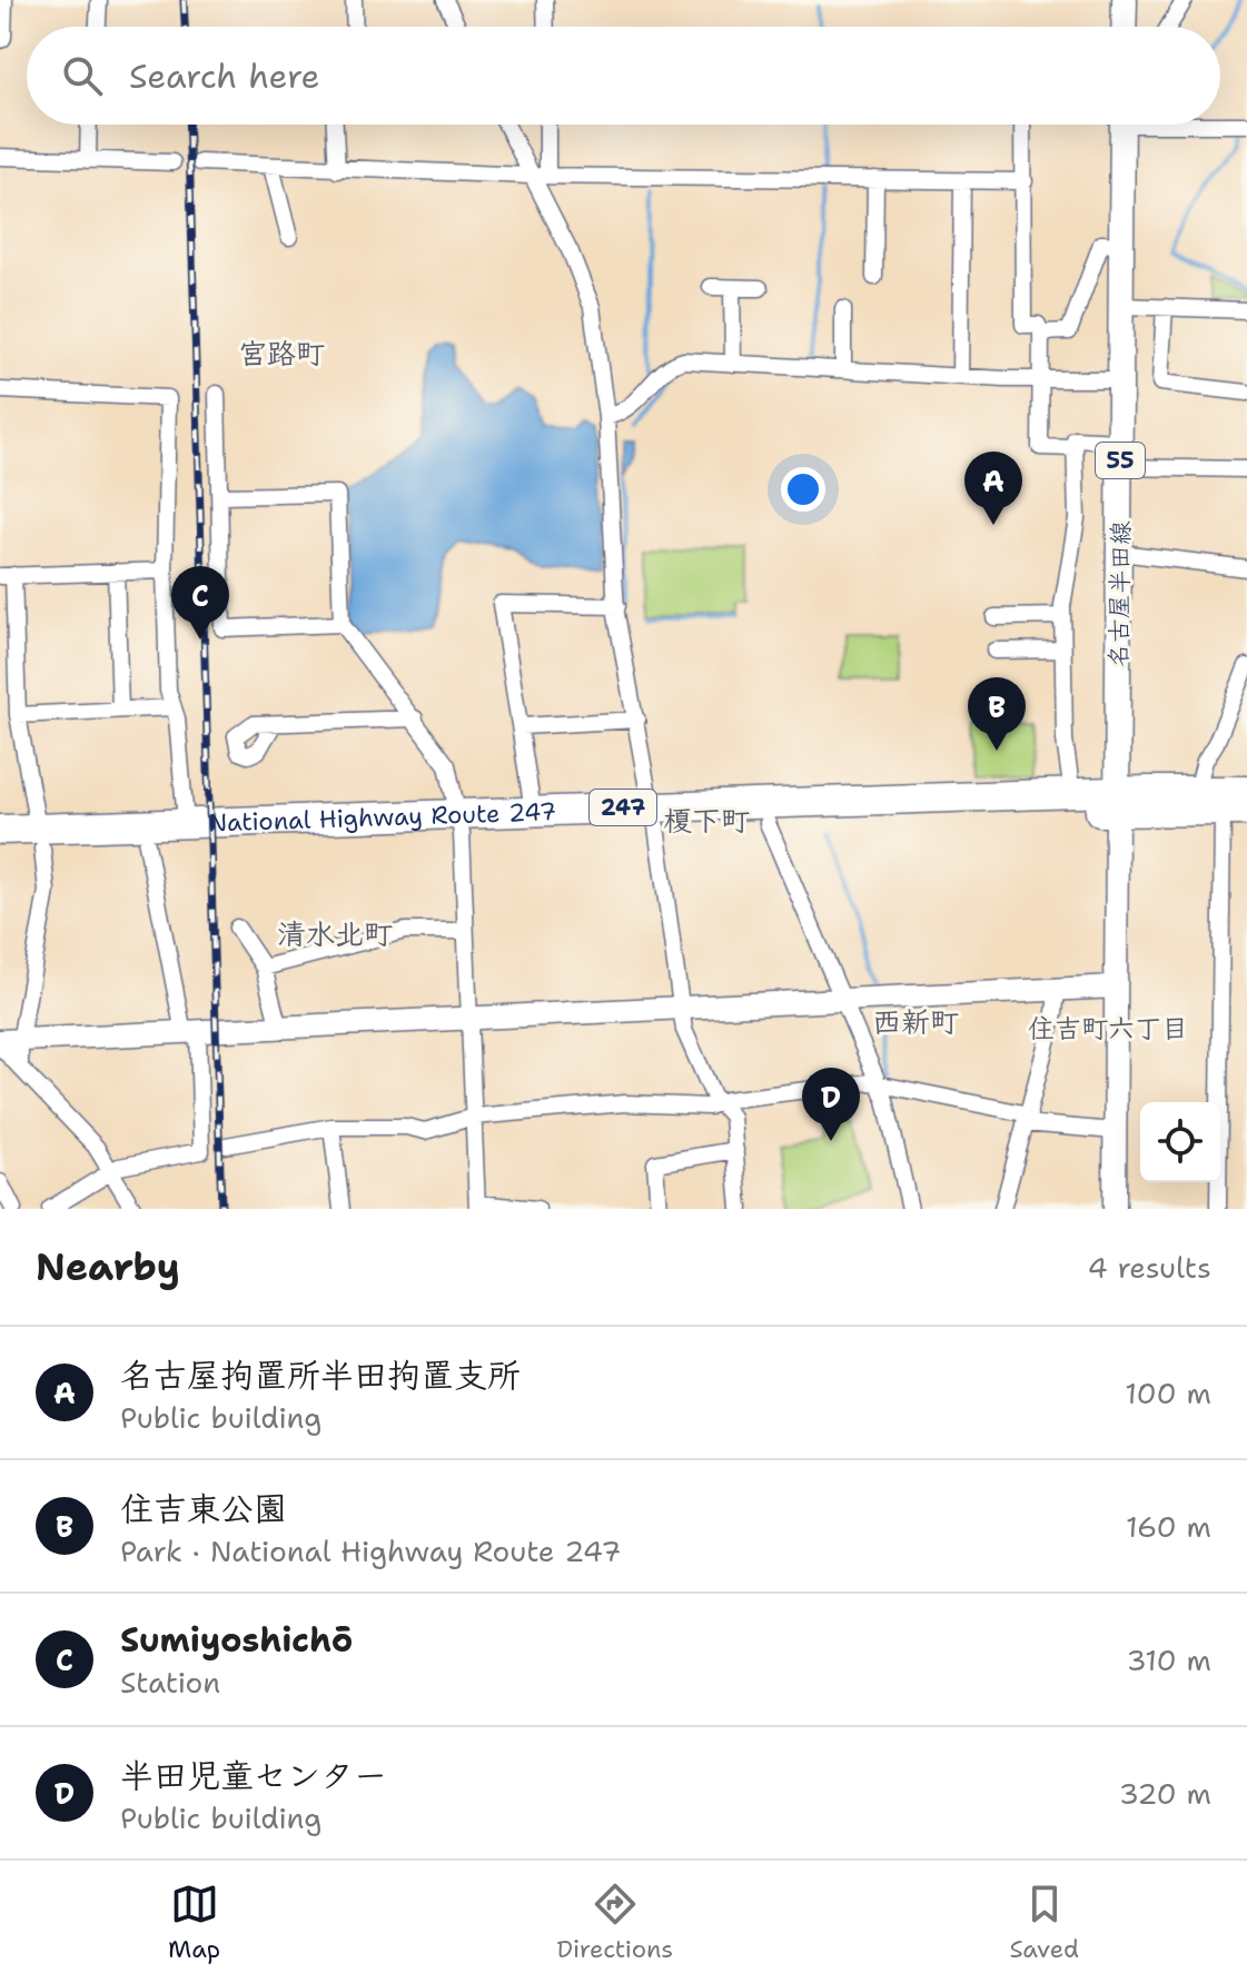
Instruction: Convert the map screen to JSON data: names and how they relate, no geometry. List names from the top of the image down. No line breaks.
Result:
{"streets":{"highway":["247","National Highway Route 247"],"main road":["55","名古屋半田線"]},"crossings":[["名古屋半田線","National Highway Route 247"]],"districts":["宮路町","榎下町","清水北町","西新町","住吉町六丁目"],"page":{"search":"Search here","pins":["A","C","B","D"],"heading":["Nearby","4 results"],"list":[{"mark":"A","name":"名古屋拘置所半田拘置支所","note":"Public building","value":"100 m"},{"mark":"B","name":"住吉東公園","note":"Park · National Highway Route 247","value":"160 m"},{"mark":"C","name":"Sumiyoshichō","note":"Station","value":"310 m"},{"mark":"D","name":"半田児童センター","note":"Public building","value":"320 m"}],"nav":["Map","Directions","Saved"]}}
